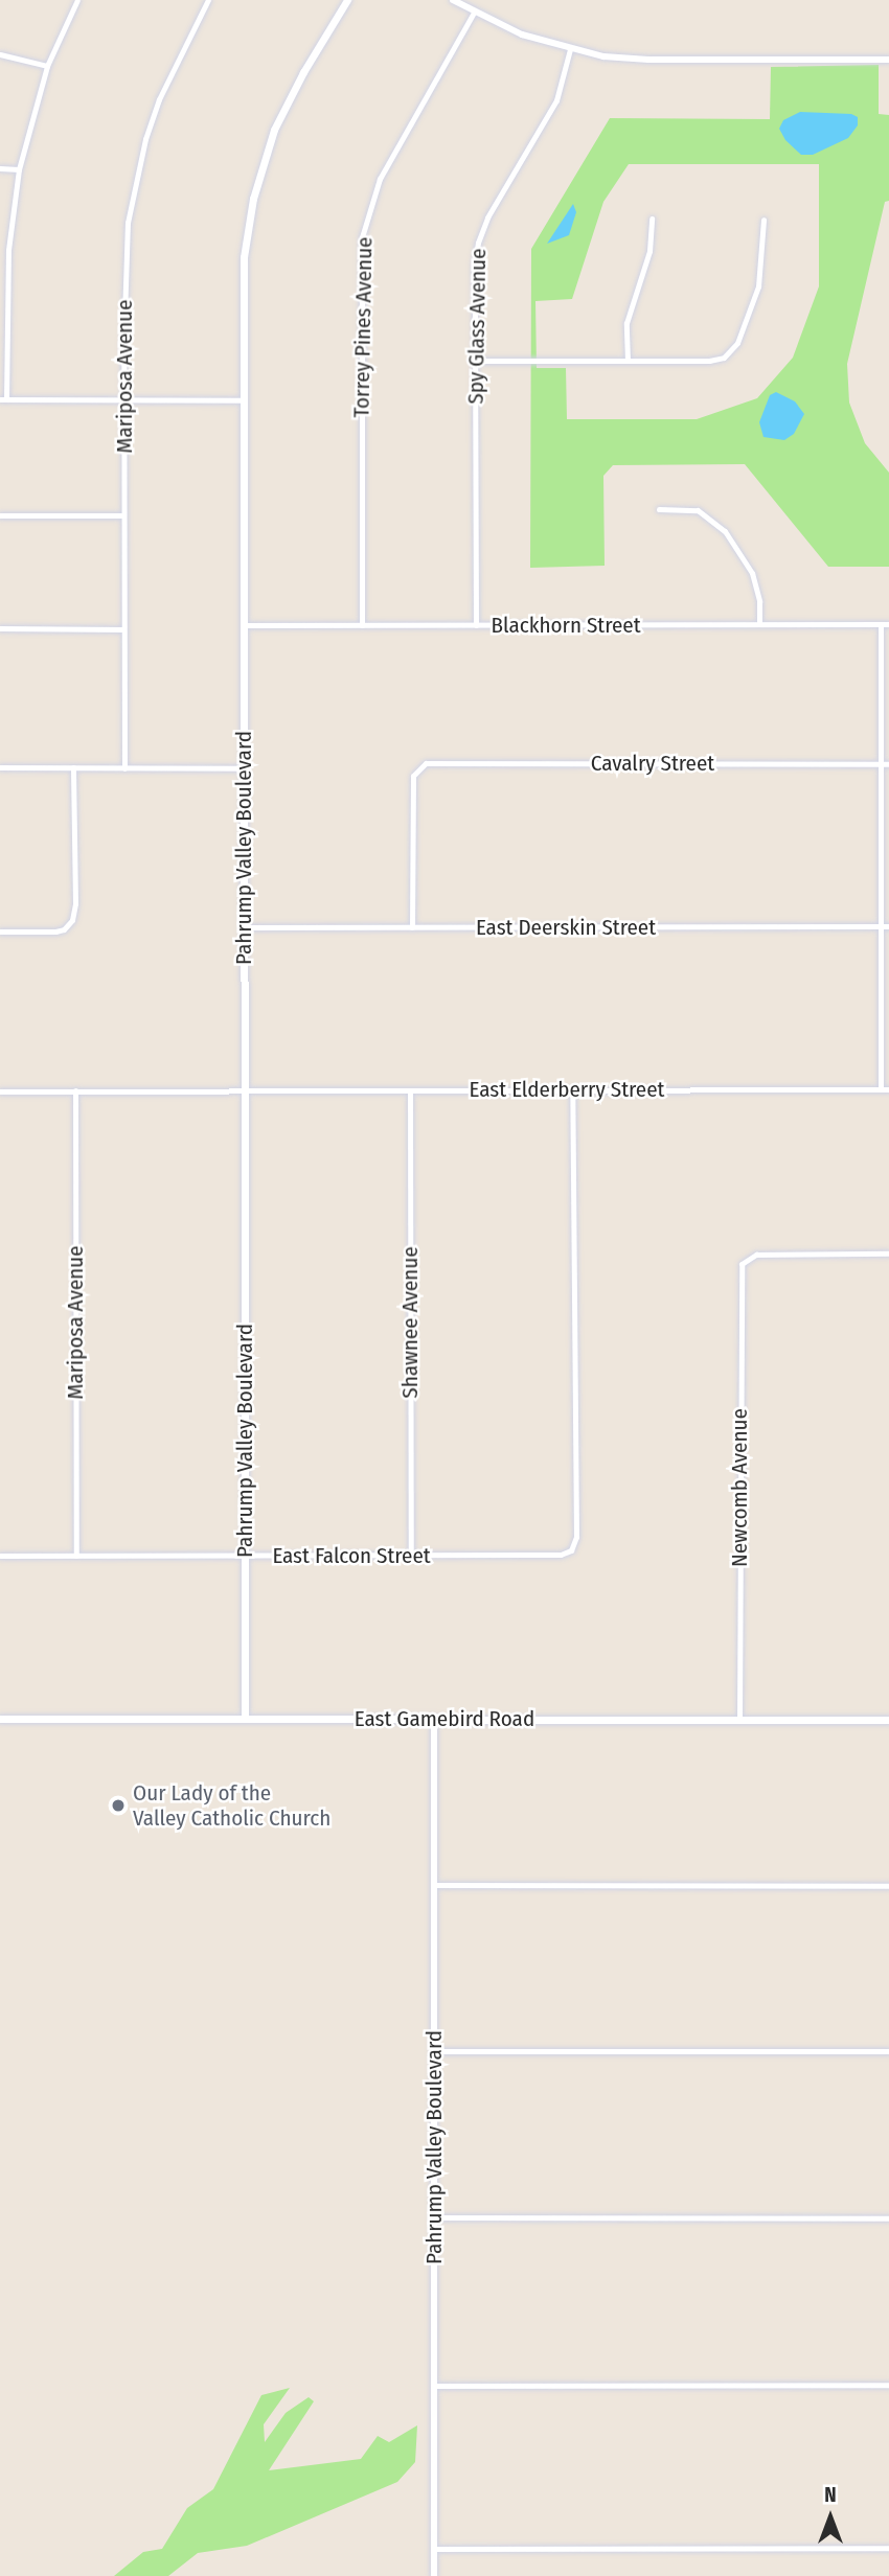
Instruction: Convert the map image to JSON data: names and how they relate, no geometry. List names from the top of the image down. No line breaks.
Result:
{"streets":{"main road":["Pahrump Valley Boulevard","East Gamebird Road"],"street":["Spy Glass Avenue","Torrey Pines Avenue","Mariposa Avenue","Blackhorn Street","Cavalry Street","East Deerskin Street","East Elderberry Street","Shawnee Avenue","Newcomb Avenue","East Falcon Street"]},"crossings":[["Spy Glass Avenue","Blackhorn Street"],["Torrey Pines Avenue","Blackhorn Street"],["Mariposa Avenue","East Elderberry Street"],["Mariposa Avenue","East Falcon Street"],["Blackhorn Street","Pahrump Valley Boulevard"],["Cavalry Street","East Deerskin Street"],["Pahrump Valley Boulevard","East Deerskin Street"],["Pahrump Valley Boulevard","East Elderberry Street"],["Pahrump Valley Boulevard","East Falcon Street"],["Pahrump Valley Boulevard","East Gamebird Road"],["East Elderberry Street","Shawnee Avenue"],["East Elderberry Street","East Falcon Street"],["Shawnee Avenue","East Falcon Street"],["Newcomb Avenue","East Gamebird Road"]],"places":["Our Lady of the Valley Catholic Church"],"north":"top"}
